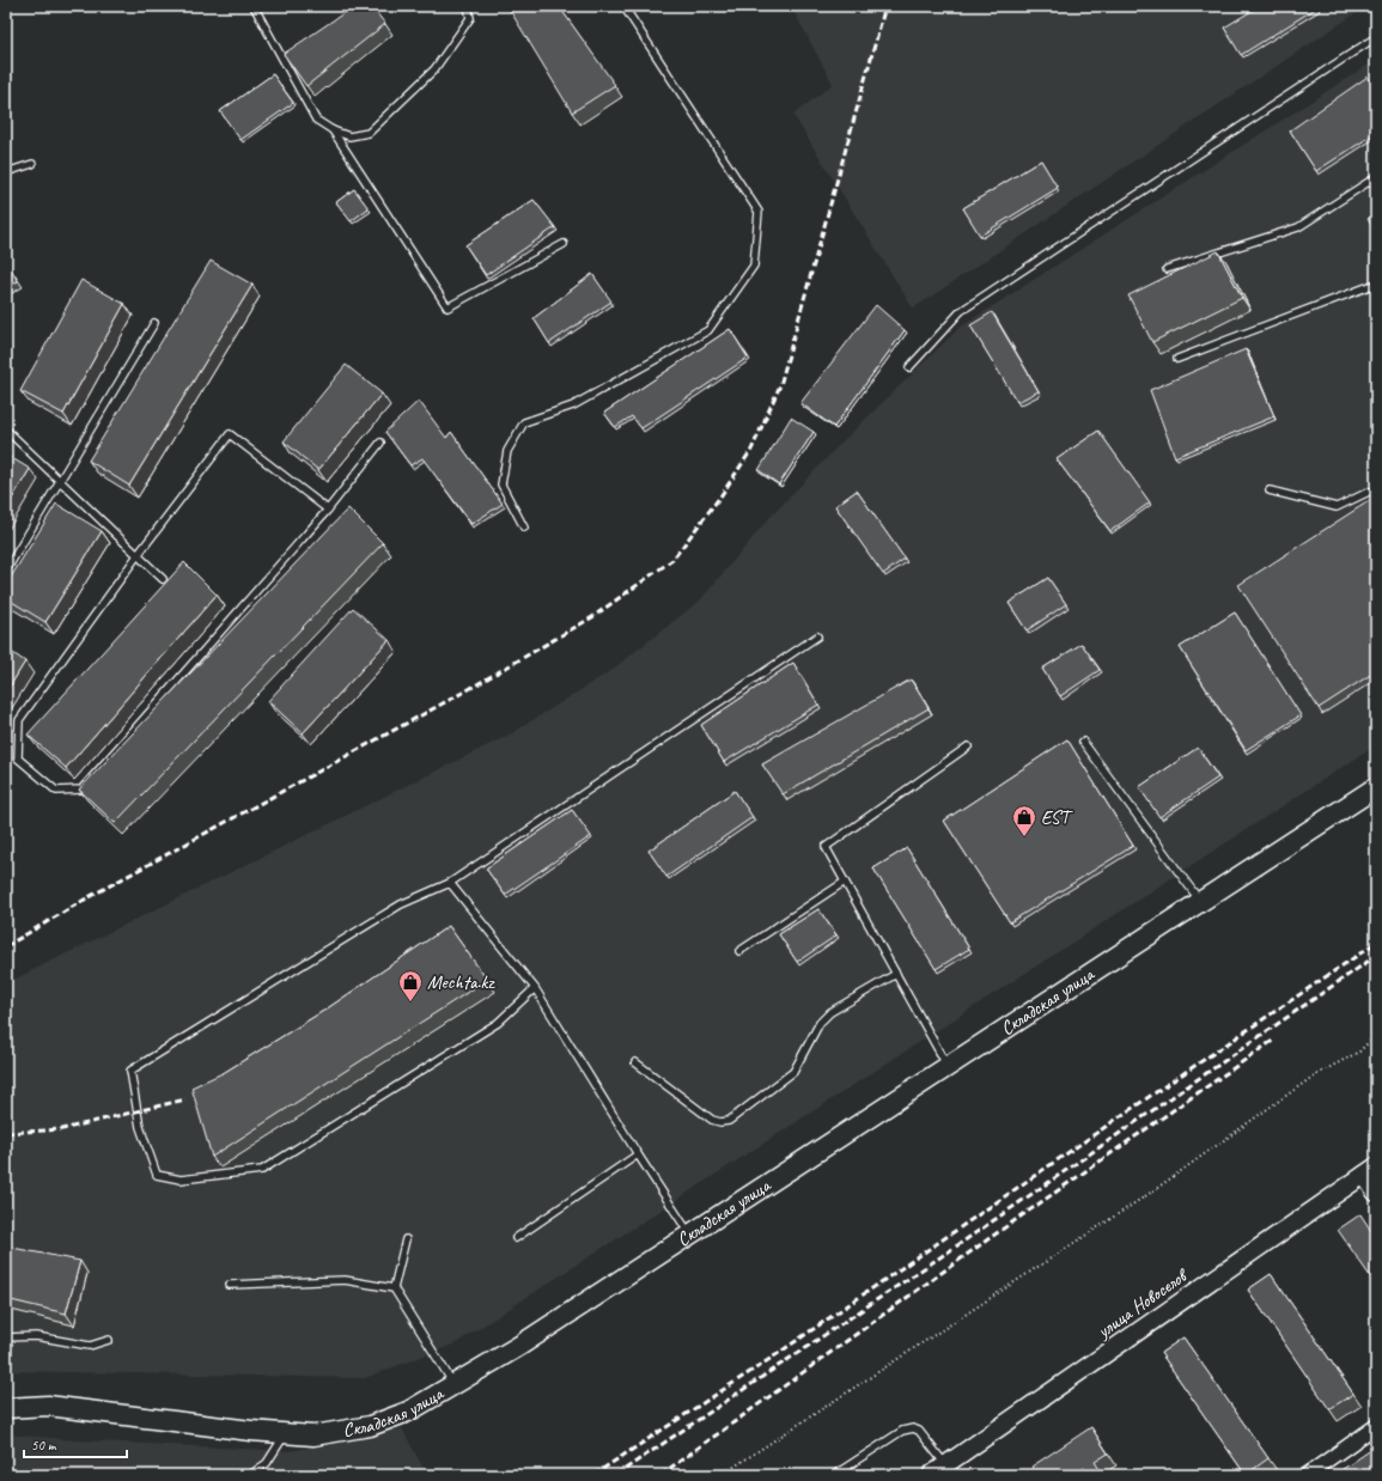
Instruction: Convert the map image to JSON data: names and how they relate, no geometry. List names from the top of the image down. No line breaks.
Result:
{"streets":{"main road":["Складская улица"],"street":["улица Новоселов"]},"places":{"shop":["EST","Mechta.kz"]},"scale_bar":"50 m"}
